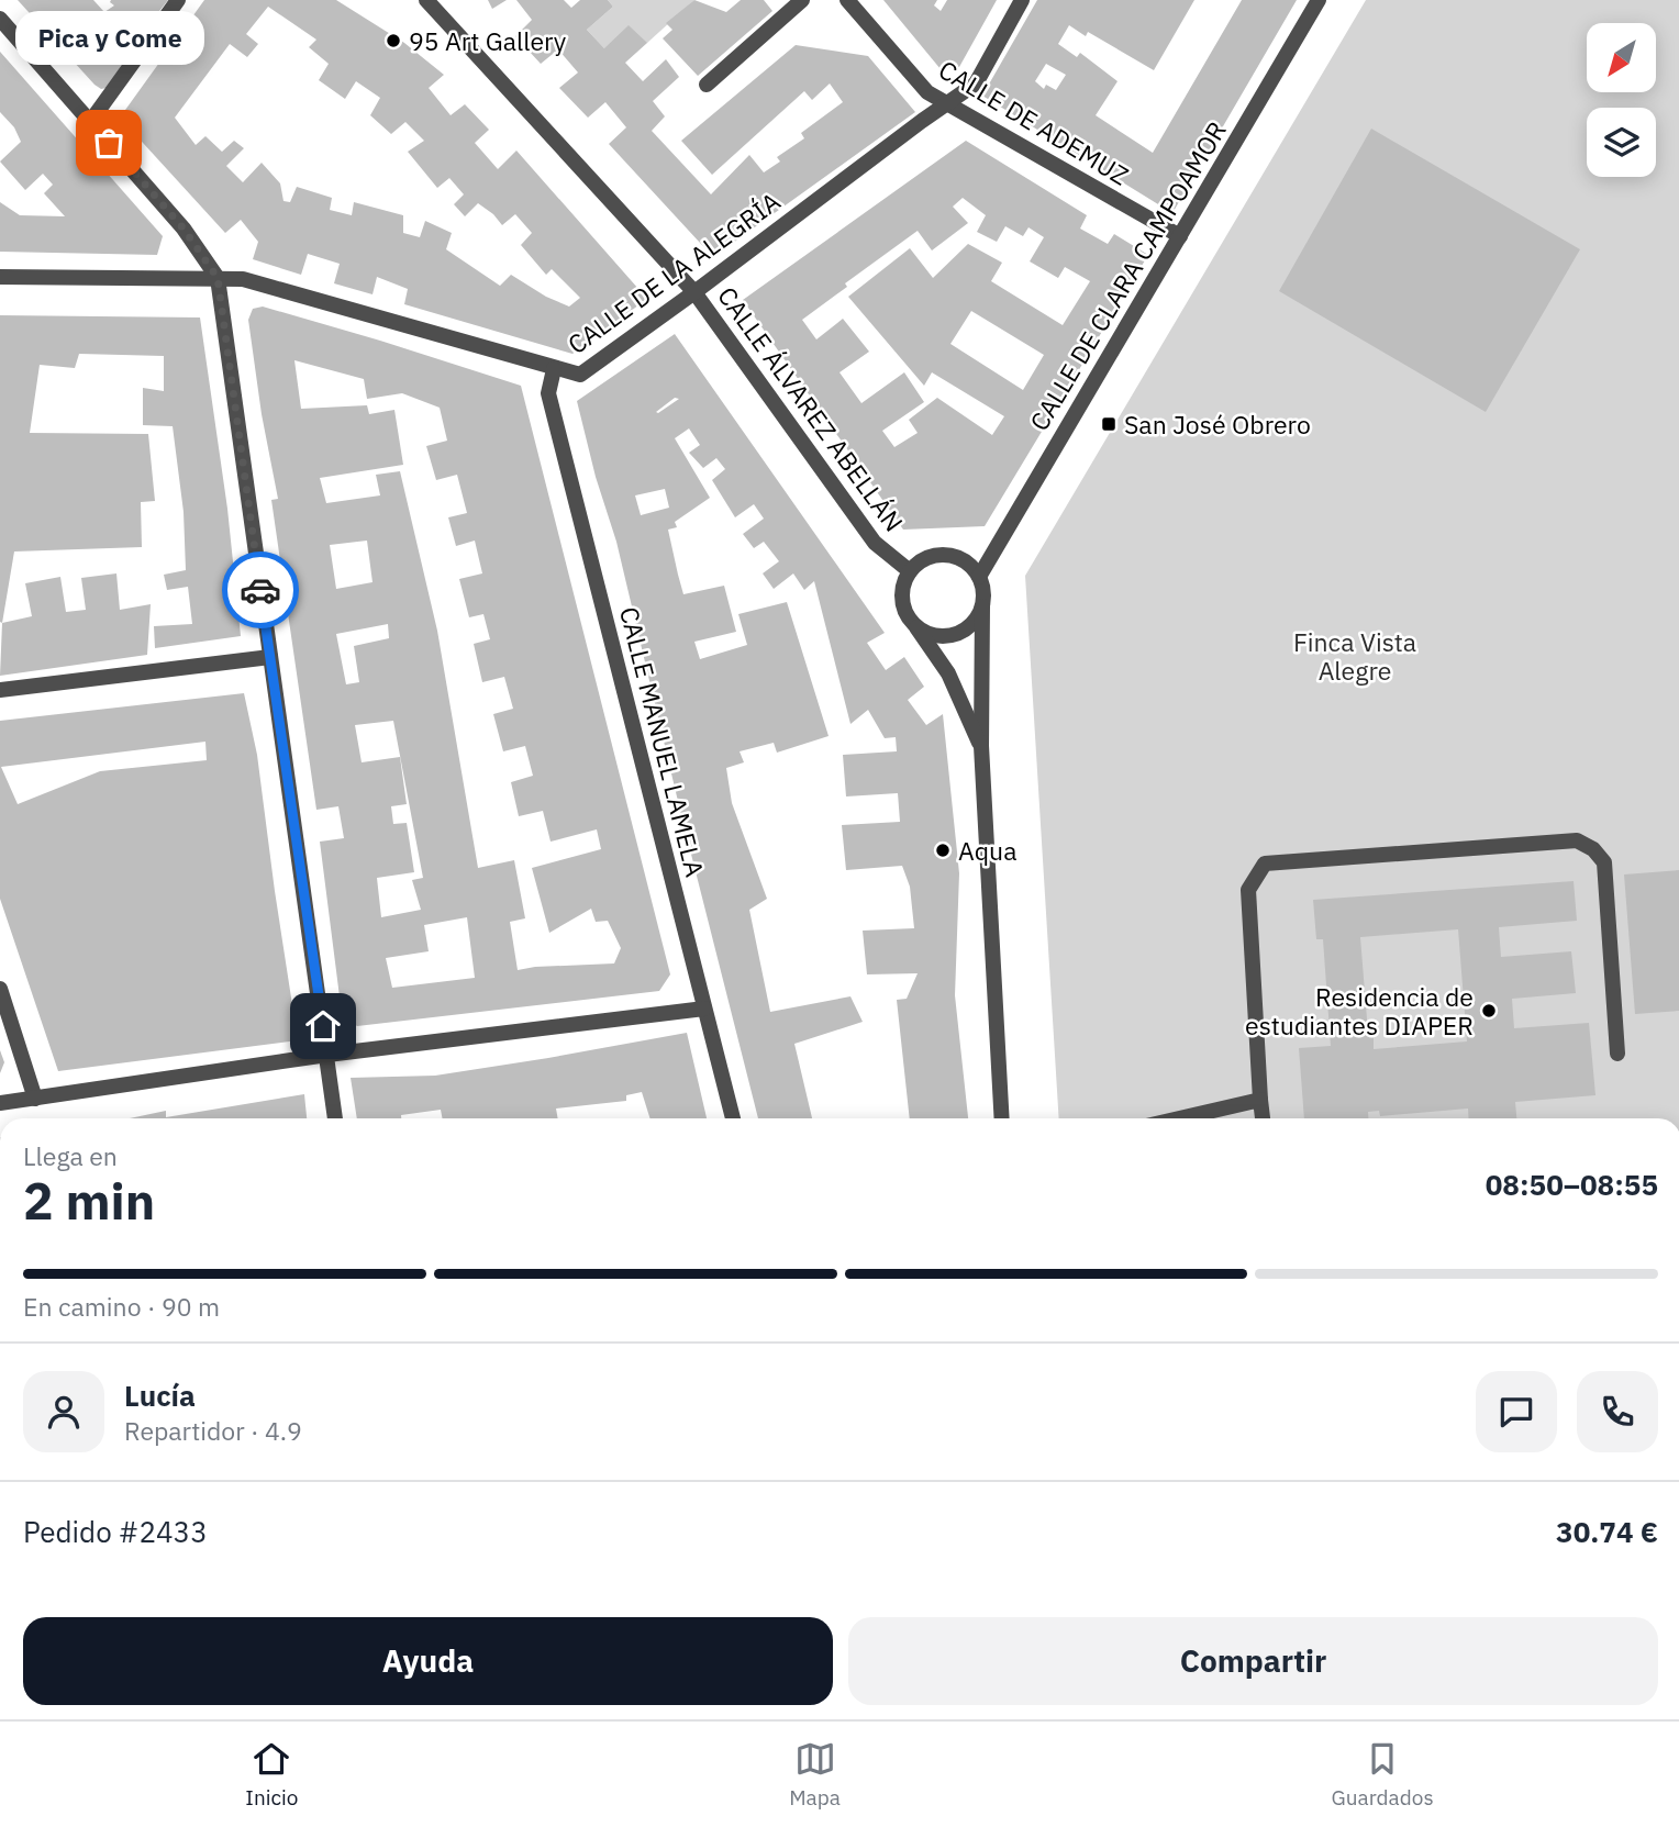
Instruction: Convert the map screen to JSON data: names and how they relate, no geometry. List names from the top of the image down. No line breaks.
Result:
{"streets":{"street":["CALLE DE ADEMUZ","CALLE DE LA ALEGRÍA","CALLE DE CLARA CAMPOAMOR","CALLE ÁLVAREZ ABELLÁN","CALLE MANUEL LAMELA"]},"crossings":[["CALLE DE ADEMUZ","CALLE DE LA ALEGRÍA"],["CALLE DE ADEMUZ","CALLE DE CLARA CAMPOAMOR"],["CALLE DE LA ALEGRÍA","CALLE ÁLVAREZ ABELLÁN"],["CALLE DE LA ALEGRÍA","CALLE MANUEL LAMELA"],["CALLE DE CLARA CAMPOAMOR","CALLE ÁLVAREZ ABELLÁN"]],"parks":["Finca Vista Alegre"],"places":{"other":["95 Art Gallery","Pica y Come","Aqua","Residencia de estudiantes DIAPER"],"transit":["San José Obrero"]},"north":"bottom left","page":{"bubble":"Pica y Come","heading":["2 min","Llega en","08:50–08:55"],"panel":["Lucía","Repartidor · 4.9","Pedido #2433","30.74 €"],"bar":"En camino · 90 m","buttons":["Ayuda","Compartir"],"tabs":["Inicio","Mapa","Guardados"]}}
